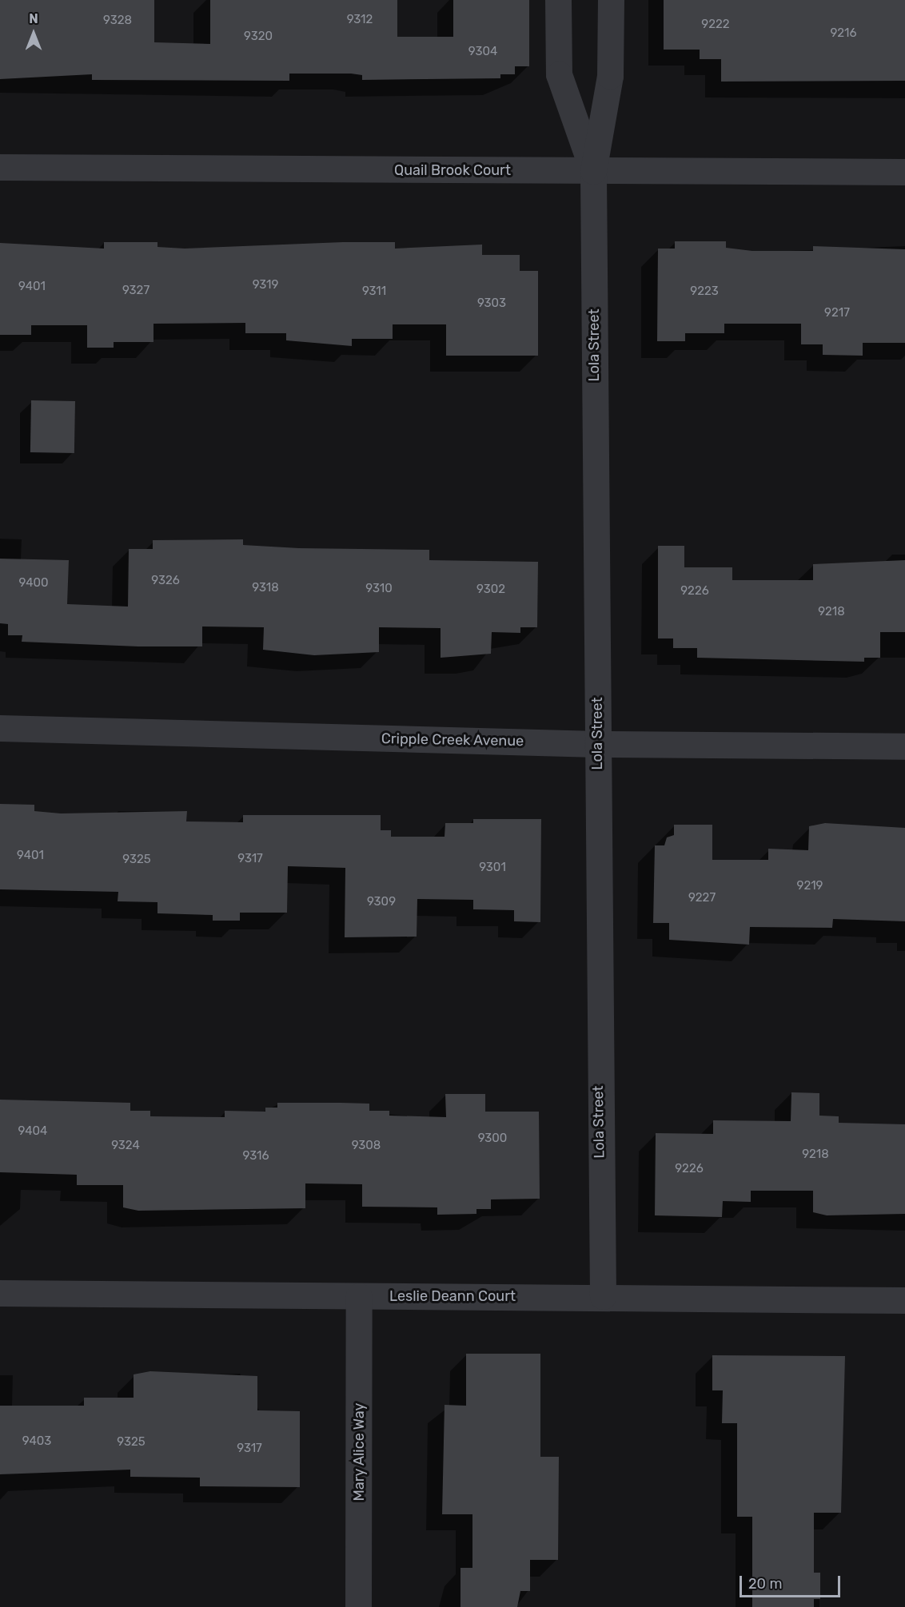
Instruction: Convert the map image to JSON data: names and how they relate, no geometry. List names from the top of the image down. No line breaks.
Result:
{"streets":{"street":["Quail Brook Court","Lola Street","Cripple Creek Avenue","Leslie Deann Court","Mary Alice Way"]},"crossings":[["Quail Brook Court","Lola Street"],["Lola Street","Cripple Creek Avenue"],["Lola Street","Leslie Deann Court"],["Leslie Deann Court","Mary Alice Way"]],"house_numbers":["9312","9328","9222","9216","9320","9304","9319","9401","9327","9311","9223","9303","9217","9326","9400","9318","9310","9302","9226","9218","9401","9317","9325","9301","9219","9227","9309","9404","9300","9324","9308","9218","9316","9226","9403","9325","9317"],"scale_bar":"20 m","north":"top"}
